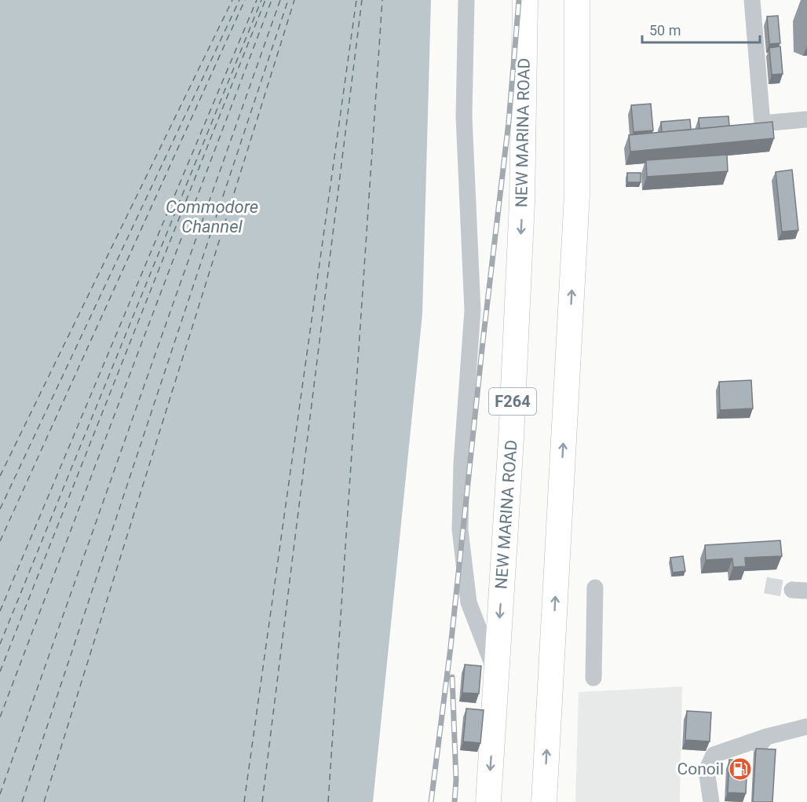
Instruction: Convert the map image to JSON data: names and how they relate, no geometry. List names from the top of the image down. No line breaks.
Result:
{"streets":{"highway":["NEW MARINA ROAD","F264"]},"water":["Commodore Channel"],"places":{"fuel station":["Conoil"]},"scale_bar":"50 m"}
